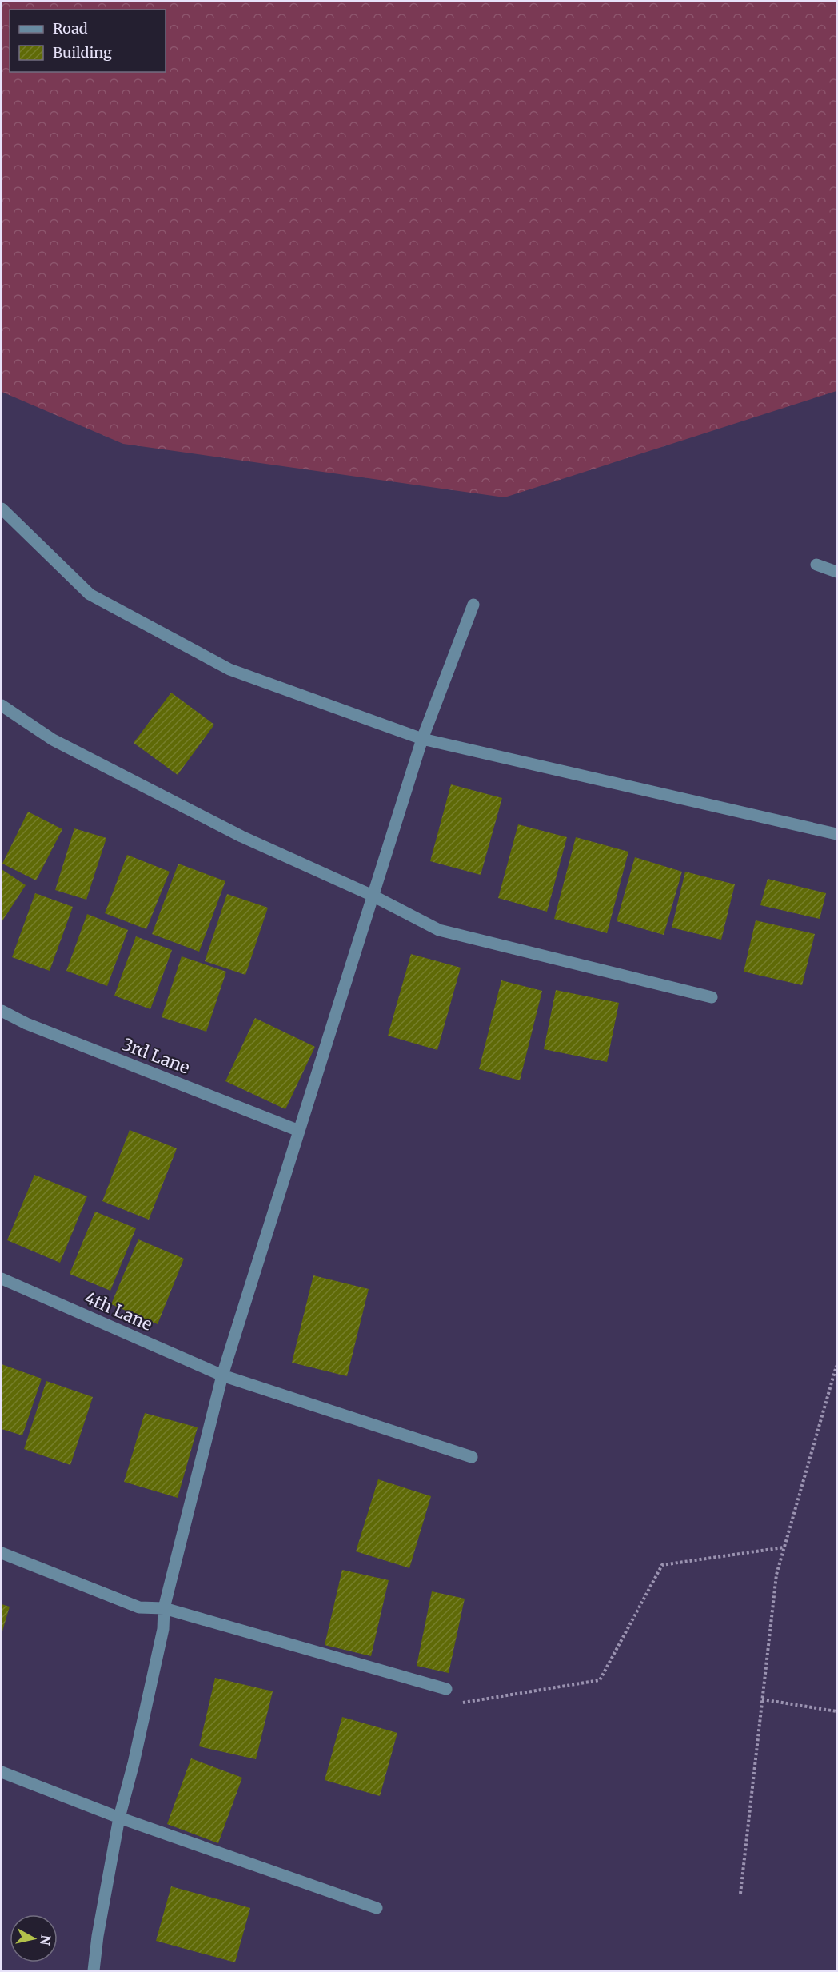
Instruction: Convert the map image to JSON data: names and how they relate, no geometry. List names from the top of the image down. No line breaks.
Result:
{"streets":{"street":["3rd Lane","4th Lane"]},"legend":["Road","Building"],"north":"right"}
